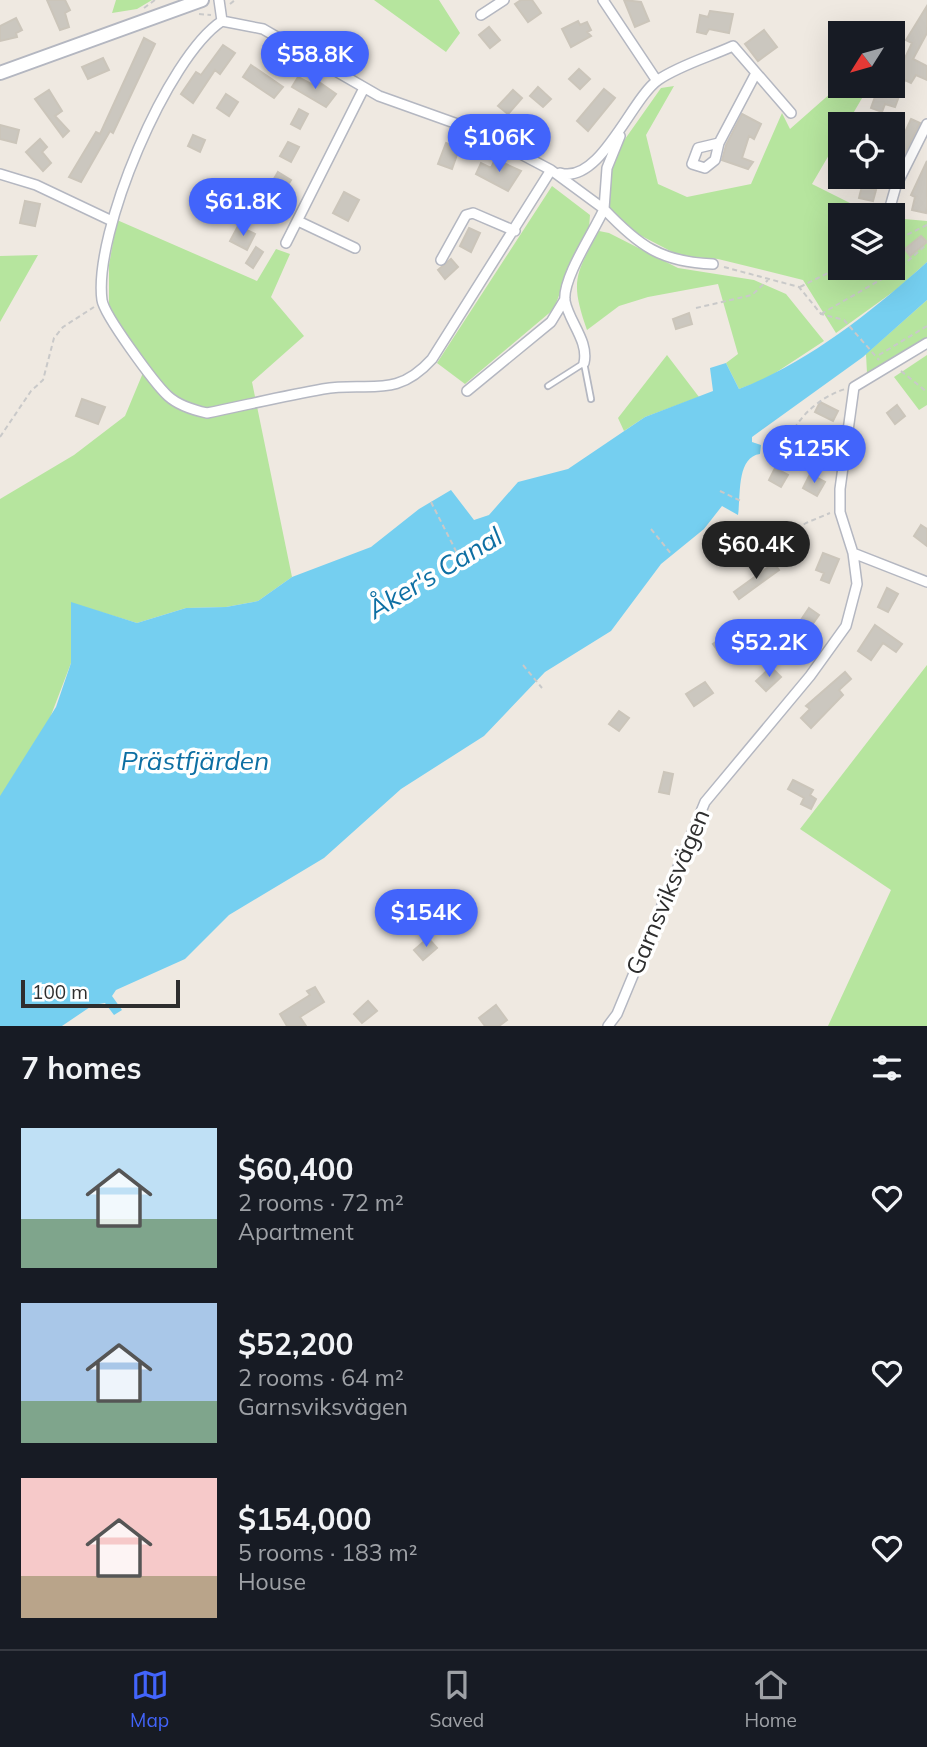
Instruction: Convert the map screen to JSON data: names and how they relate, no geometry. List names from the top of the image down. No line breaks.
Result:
{"streets":{"street":["Garnsviksvägen"]},"water":["Åker's Canal","Prästfjärden"],"scale_bar":"100 m","north":"bottom left","page":{"price":["$58.8K","$106K","$61.8K","$125K","$60.4K","$52.2K","$154K"],"scale":"100 m","heading":"7 homes","list":[{"name":"$60,400","note":"2 rooms · 72 m² · Apartment"},{"name":"$52,200","note":"2 rooms · 64 m² · Garnsviksvägen"},{"name":"$154,000","note":"5 rooms · 183 m² · House"}],"tabs":["Map","Saved","Home"]}}
